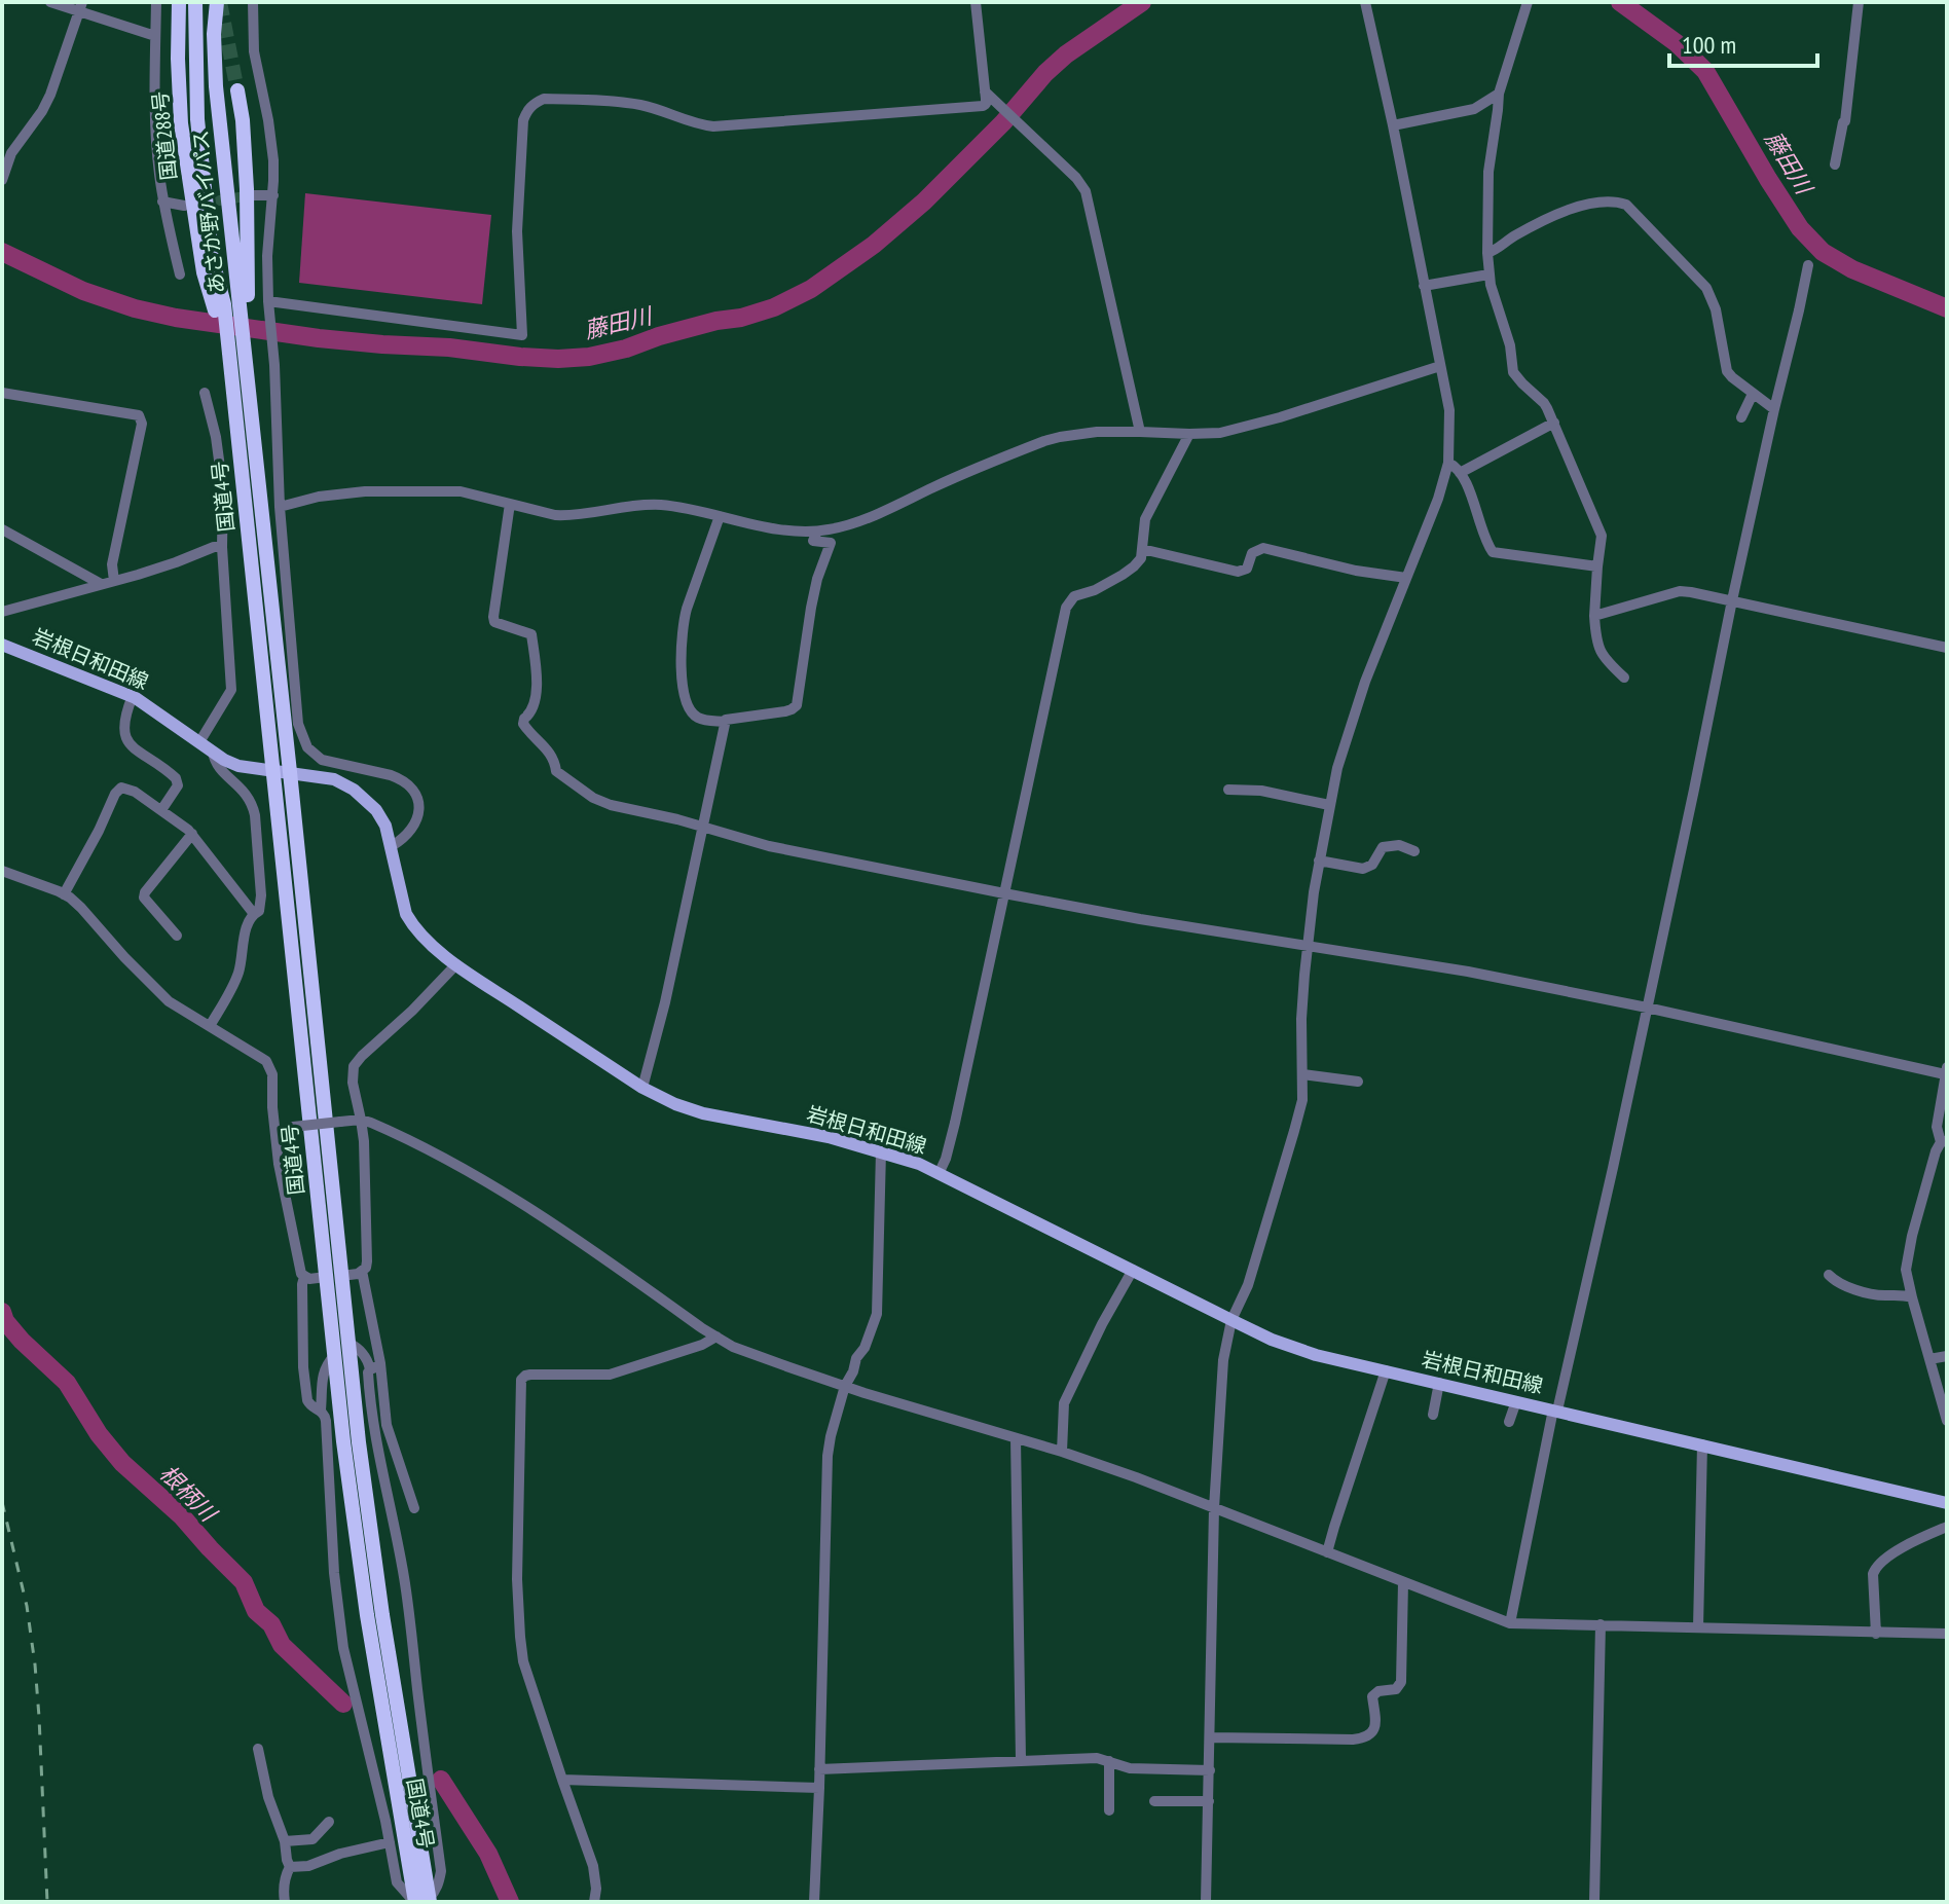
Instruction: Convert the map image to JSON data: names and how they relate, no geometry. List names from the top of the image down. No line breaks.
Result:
{"streets":{"highway":["国道288号","あさか野バイパス","国道4号"],"main road":["岩根日和田線"]},"crossings":[["国道288号","あさか野バイパス"],["国道288号","国道4号"],["国道4号","岩根日和田線"]],"water":["藤田川","根柄川"],"scale_bar":"100 m"}
